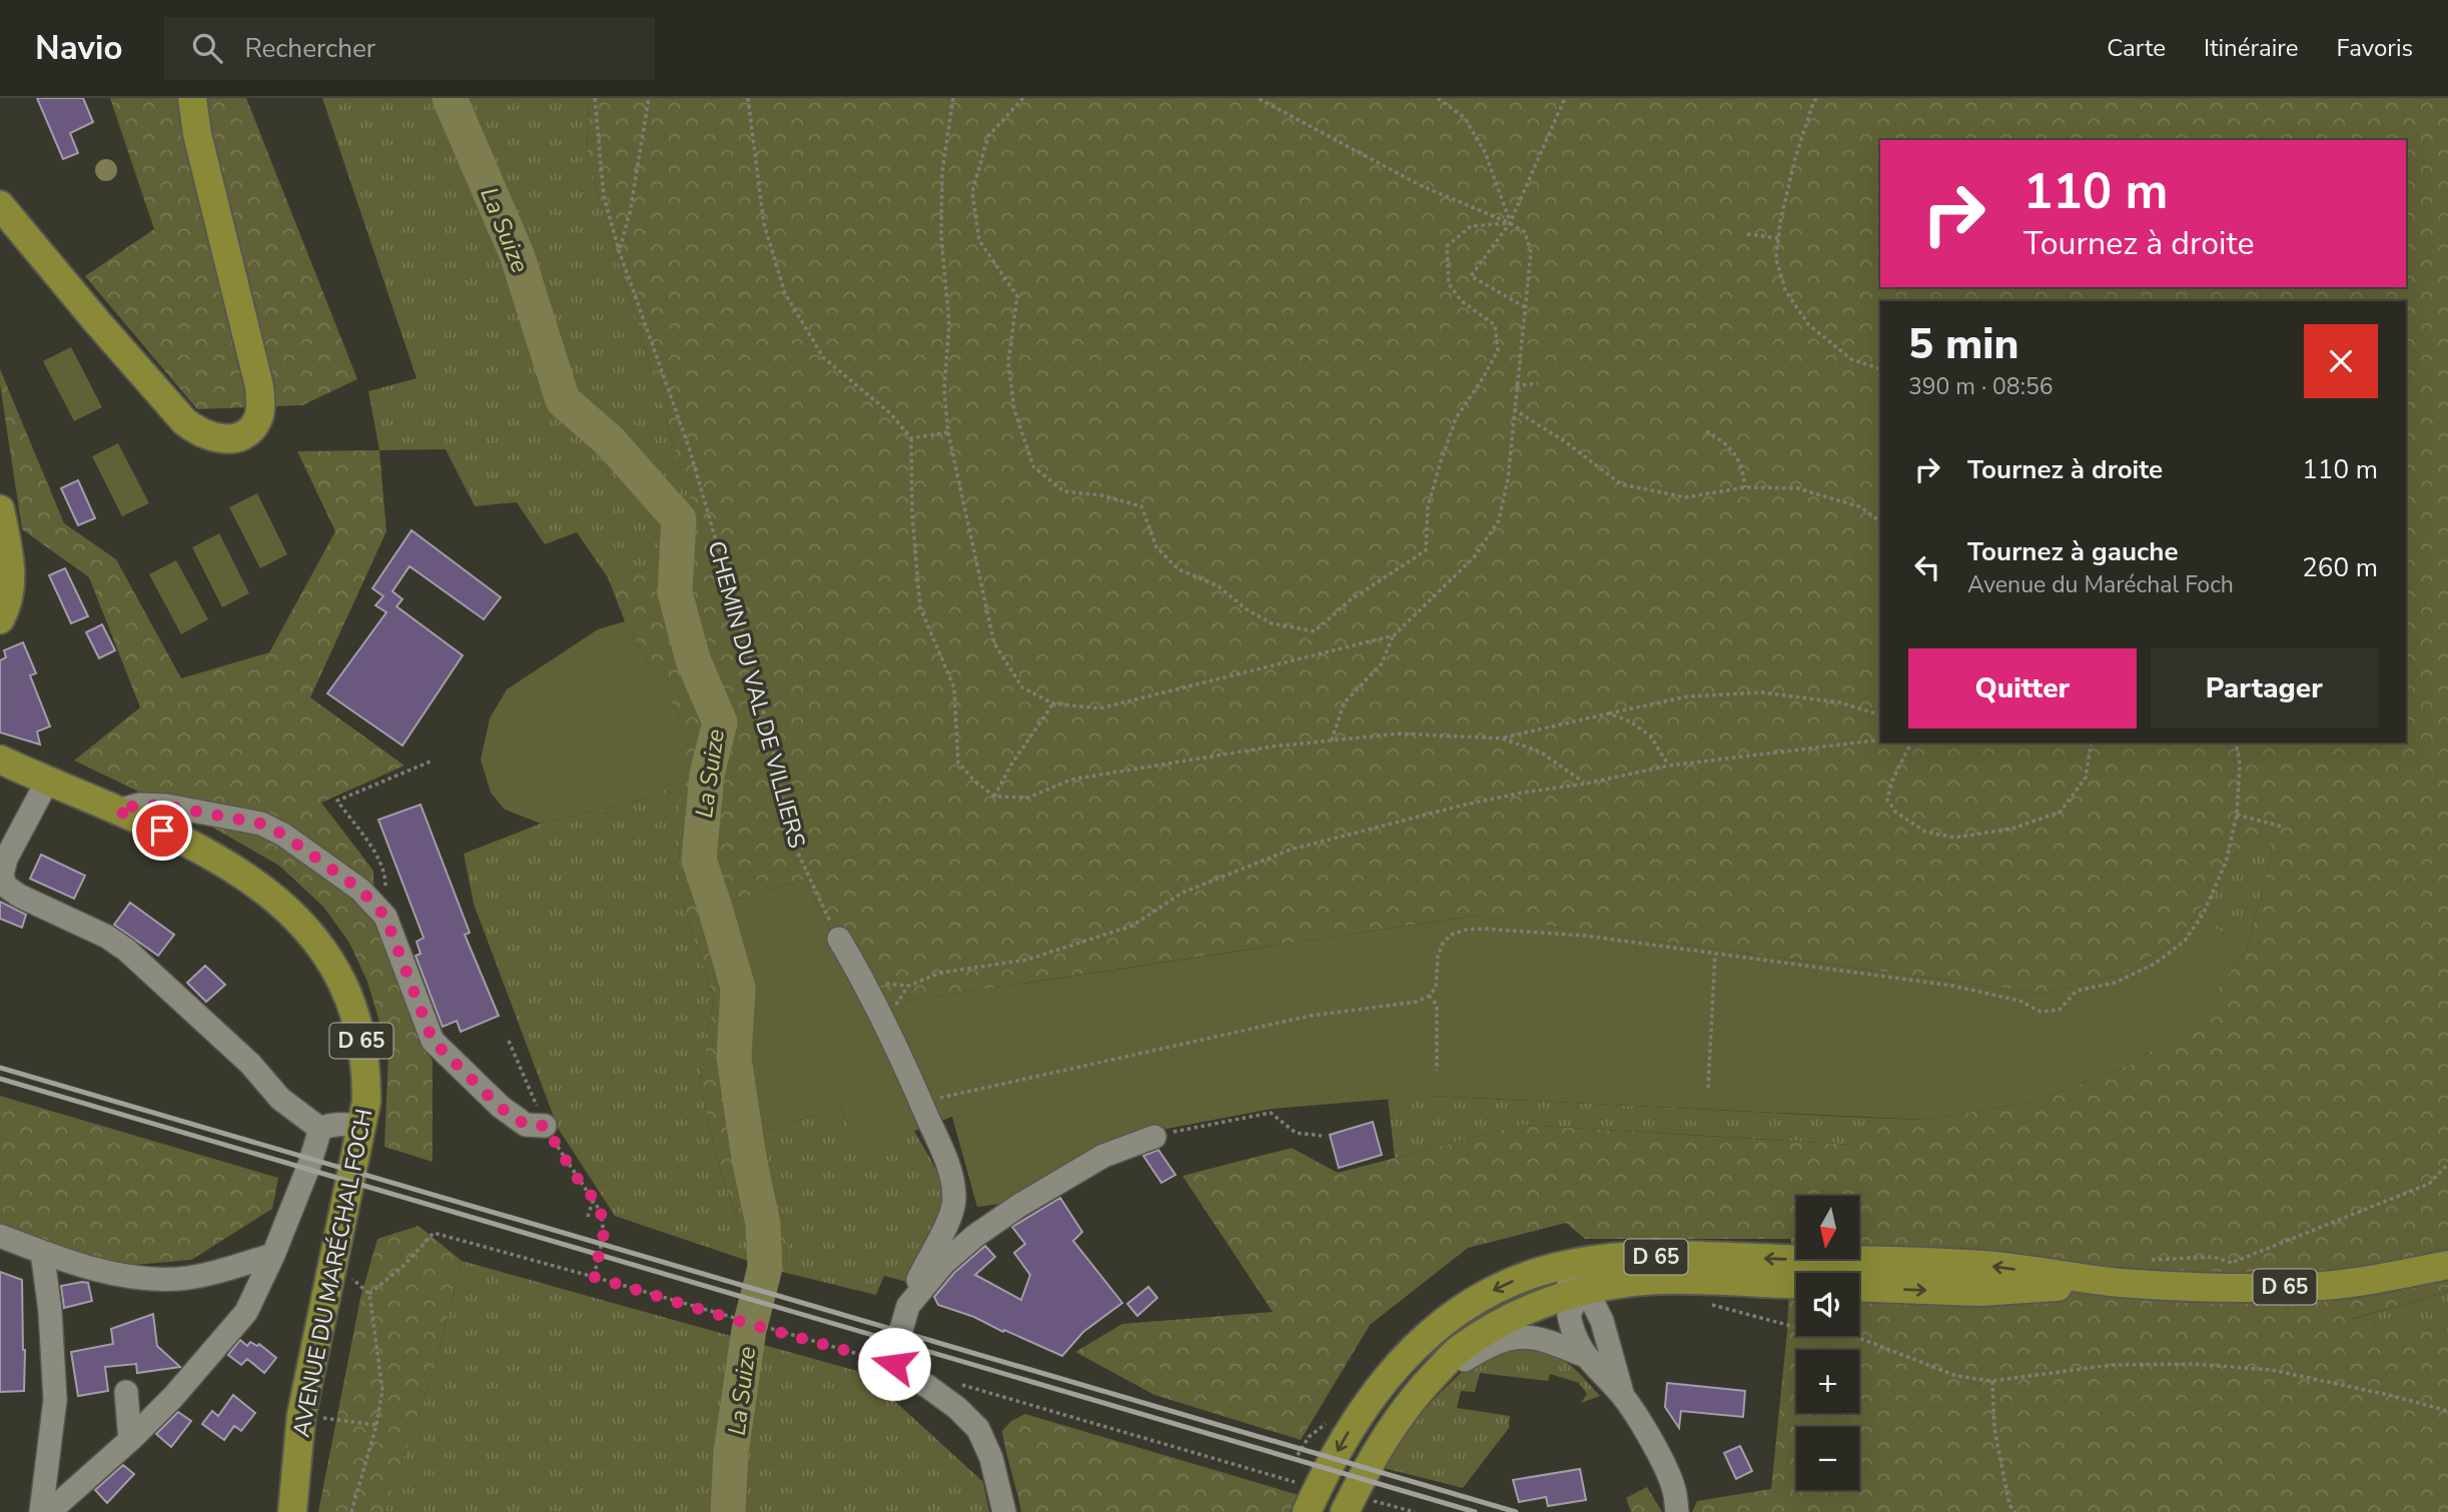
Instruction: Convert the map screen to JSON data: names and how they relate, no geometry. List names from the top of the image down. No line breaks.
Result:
{"streets":{"main road":["D 65","AVENUE DU MARÉCHAL FOCH"],"path":["CHEMIN DU VAL DE VILLIERS"]},"water":["La Suize"],"north":"bottom","page":{"header":"Navio","search":"Rechercher","nav":["Carte","Itinéraire","Favoris"],"turn":["110 m","Tournez à droite"],"heading":["5 min","390 m · 08:56"],"list":[{"name":"Tournez à droite","value":"110 m"},{"name":"Tournez à gauche","note":"Avenue du Maréchal Foch","value":"260 m"}],"buttons":["Quitter","Partager"],"map_buttons":["+","−"]}}
